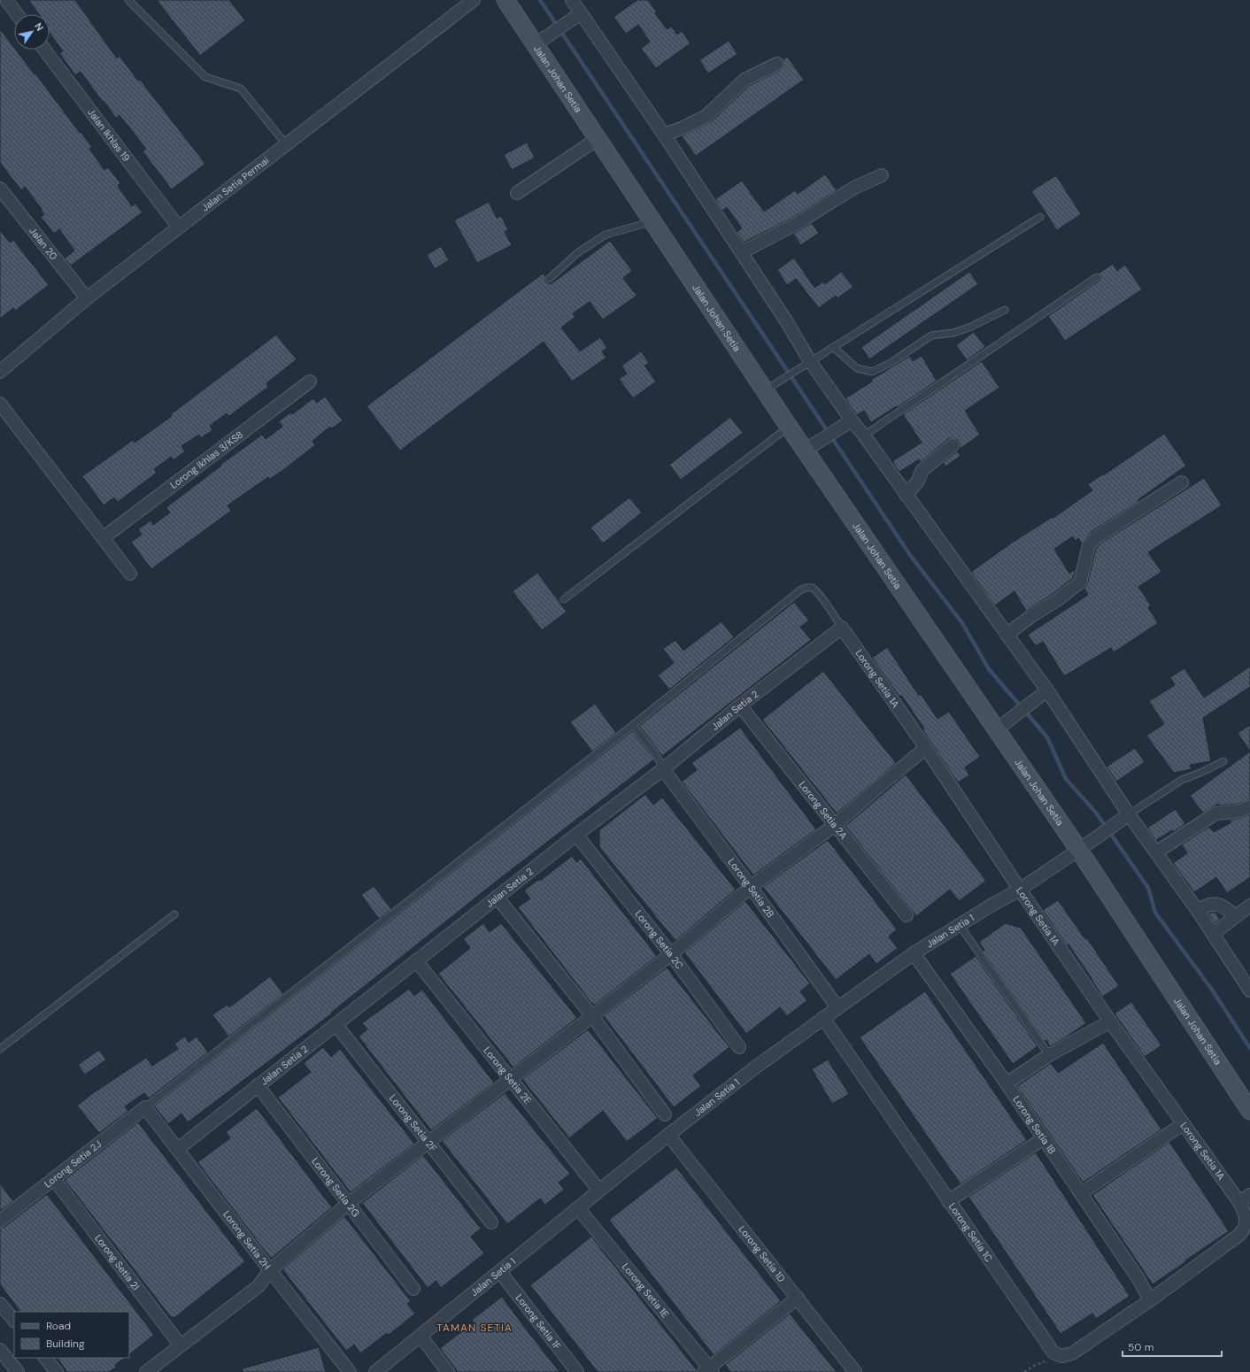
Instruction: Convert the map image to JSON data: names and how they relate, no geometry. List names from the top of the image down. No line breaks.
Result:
{"streets":{"main road":["Jalan Johan Setia"],"street":["Jalan Ikhlas 19","Jalan Setia Permai","Jalan 20","Lorong Ikhlas 3/KS8","Lorong Setia 1A","Jalan Setia 2","Lorong Setia 2A","Lorong Setia 2B","Jalan Setia 1","Lorong Setia 2C","Lorong Setia 2E","Lorong Setia 2F","Lorong Setia 1B","Lorong Setia 2J","Lorong Setia 2G","Lorong Setia 1C","Lorong Setia 2H","Lorong Setia 1D","Lorong Setia 2I","Lorong Setia 1E","Lorong Setia 1F"]},"crossings":[["Jalan Johan Setia","Jalan Setia 1"],["Jalan Ikhlas 19","Jalan Setia Permai"],["Jalan Setia Permai","Jalan 20"],["Lorong Setia 1A","Jalan Setia 2"],["Lorong Setia 1A","Jalan Setia 1"],["Lorong Setia 1A","Lorong Setia 1B"],["Jalan Setia 2","Lorong Setia 2A"],["Jalan Setia 2","Lorong Setia 2B"],["Jalan Setia 2","Lorong Setia 2C"],["Jalan Setia 2","Lorong Setia 2E"],["Jalan Setia 2","Lorong Setia 2F"],["Jalan Setia 2","Lorong Setia 2G"],["Jalan Setia 2","Lorong Setia 2H"],["Lorong Setia 2B","Jalan Setia 1"],["Jalan Setia 1","Lorong Setia 2E"],["Jalan Setia 1","Lorong Setia 1B"],["Jalan Setia 1","Lorong Setia 1C"],["Jalan Setia 1","Lorong Setia 1D"],["Jalan Setia 1","Lorong Setia 1E"],["Jalan Setia 1","Lorong Setia 1F"],["Lorong Setia 2J","Lorong Setia 2H"],["Lorong Setia 2J","Lorong Setia 2I"]],"districts":["TAMAN SETIA"],"legend":["Road","Building"],"scale_bar":"50 m","north":"top right"}
